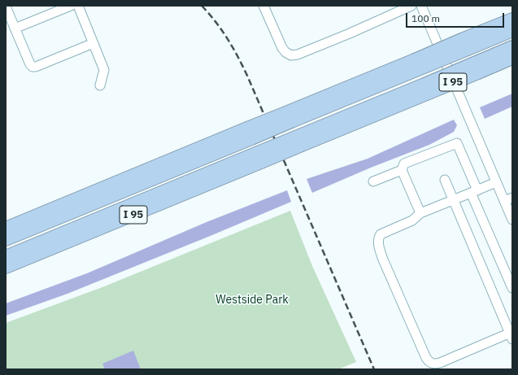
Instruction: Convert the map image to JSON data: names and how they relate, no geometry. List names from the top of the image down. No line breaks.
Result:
{"streets":{"highway":["I 95"]},"parks":["Westside Park"],"scale_bar":"100 m"}
